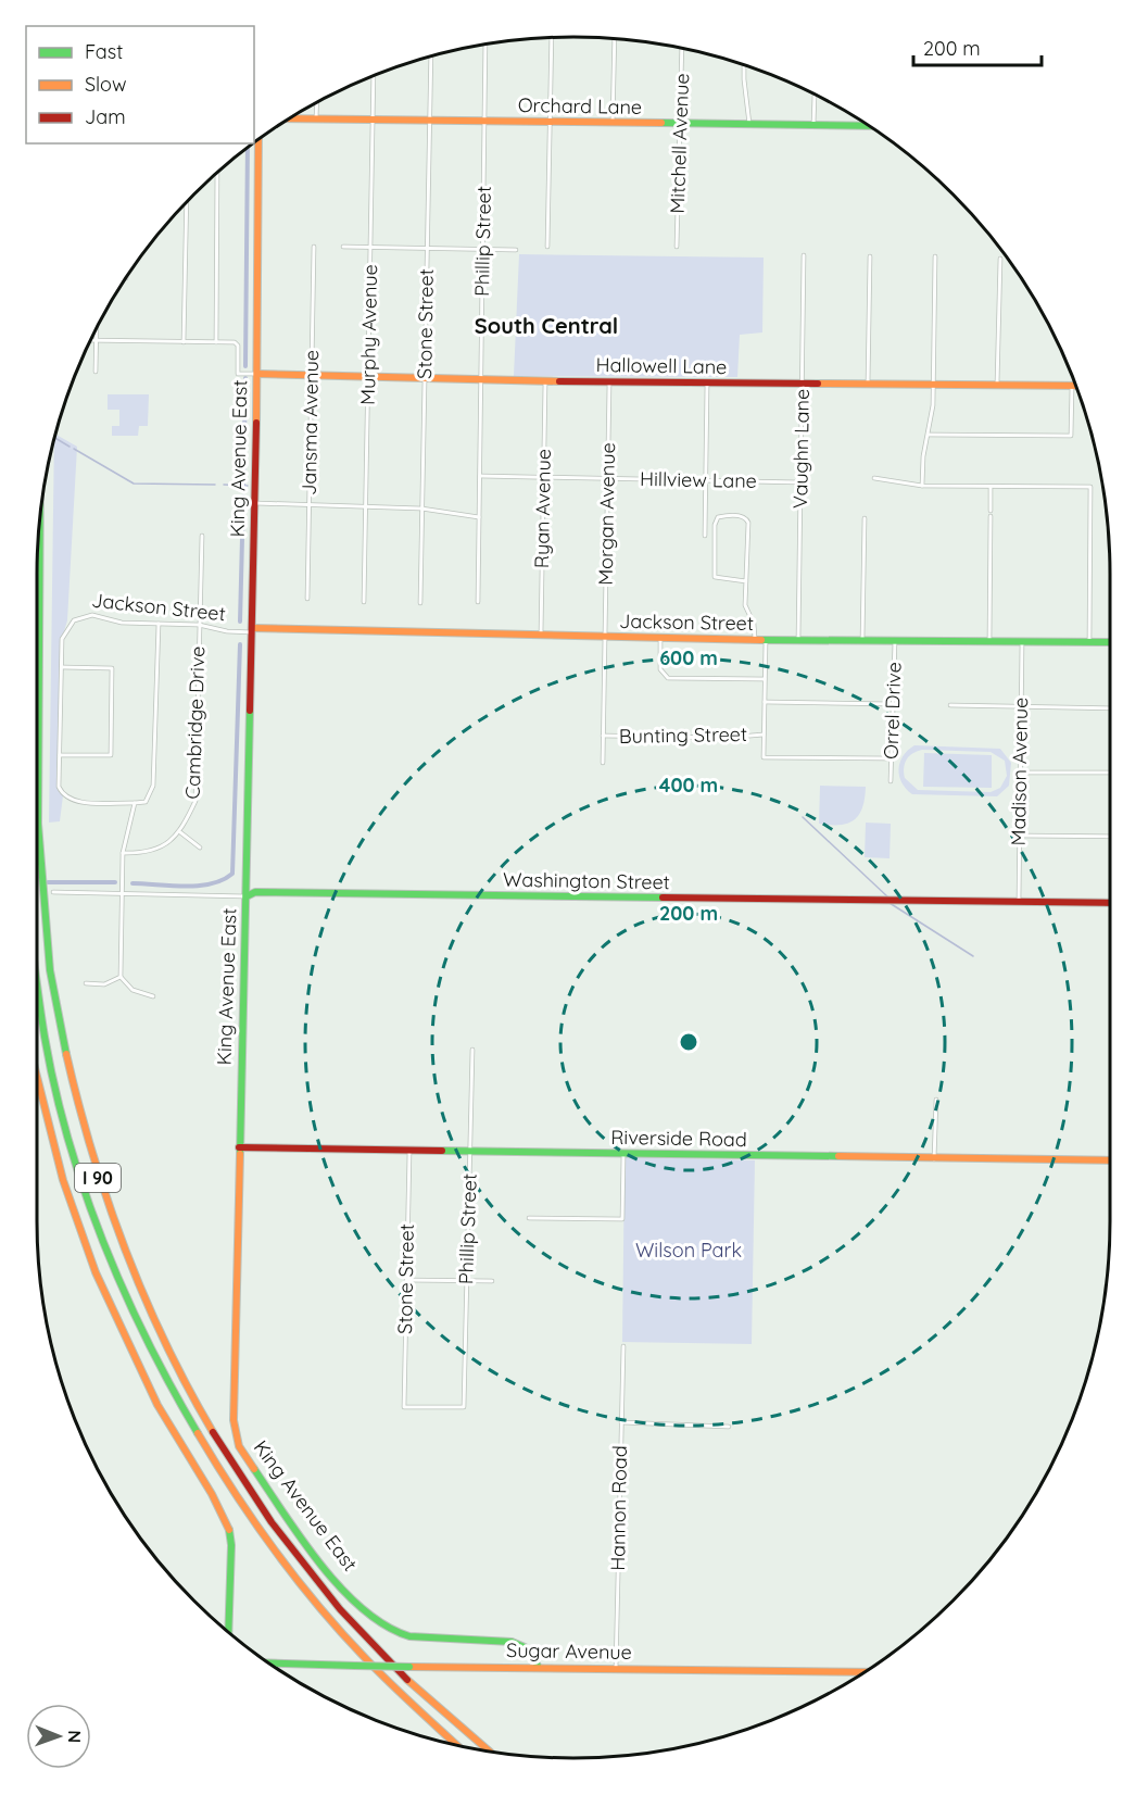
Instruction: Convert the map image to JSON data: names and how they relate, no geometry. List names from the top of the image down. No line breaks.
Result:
{"streets":{"main road":["Orchard Lane","Hallowell Lane","King Avenue East","Jackson Street","Washington Street","Riverside Road","I 90","Sugar Avenue"],"street":["Mitchell Avenue","Phillip Street","Stone Street","Murphy Avenue","Jansma Avenue","Vaughn Lane","Hillview Lane","Ryan Avenue","Morgan Avenue","Orrel Drive","Cambridge Drive","Bunting Street","Madison Avenue","Hannon Road"]},"crossings":[["Orchard Lane","Mitchell Avenue"],["Orchard Lane","Phillip Street"],["Orchard Lane","Stone Street"],["Orchard Lane","Murphy Avenue"],["Phillip Street","Stone Street"],["Phillip Street","Hallowell Lane"],["Phillip Street","Hillview Lane"],["Phillip Street","Riverside Road"],["Stone Street","Hallowell Lane"],["Stone Street","Riverside Road"],["Murphy Avenue","Hallowell Lane"],["Hallowell Lane","Jansma Avenue"],["Hallowell Lane","Vaughn Lane"],["Hallowell Lane","King Avenue East"],["Hallowell Lane","Ryan Avenue"],["Hallowell Lane","Morgan Avenue"],["Vaughn Lane","Hillview Lane"],["Vaughn Lane","Jackson Street"],["King Avenue East","Jackson Street"],["King Avenue East","Washington Street"],["King Avenue East","Riverside Road"],["King Avenue East","Sugar Avenue"],["Hillview Lane","Ryan Avenue"],["Hillview Lane","Morgan Avenue"],["Ryan Avenue","Jackson Street"],["Morgan Avenue","Jackson Street"],["Morgan Avenue","Bunting Street"],["Jackson Street","Orrel Drive"],["Jackson Street","Cambridge Drive"],["Jackson Street","Madison Avenue"],["Madison Avenue","Washington Street"],["Hannon Road","Sugar Avenue"]],"districts":["South Central"],"parks":["Wilson Park"],"legend":["Fast","Slow","Jam"],"scale_bar":"200 m","north":"right","rings":["600 m","400 m","200 m"]}
